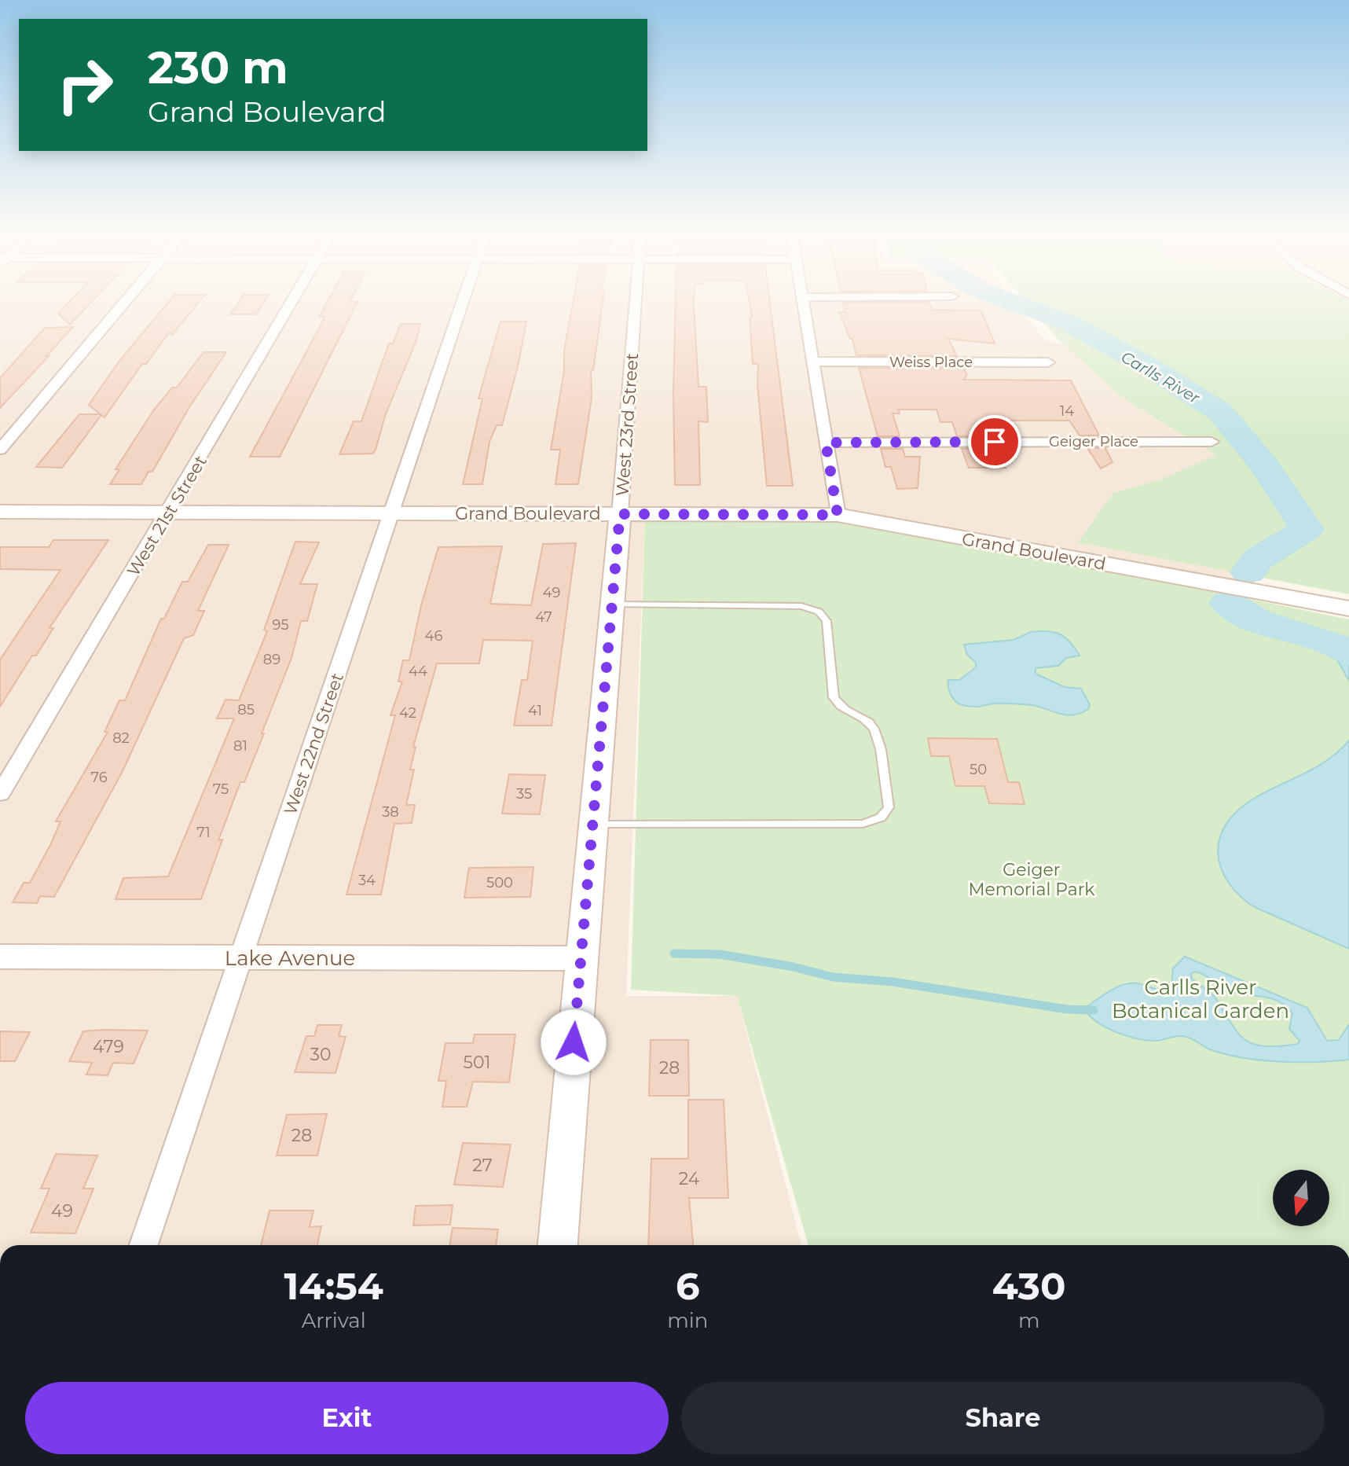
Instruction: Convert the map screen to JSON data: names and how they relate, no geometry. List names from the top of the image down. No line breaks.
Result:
{"streets":{"street":["Weiss Place","West 23rd Street","Geiger Place","Grand Boulevard","West 21st Street","West 22nd Street","Lake Avenue"]},"crossings":[["West 23rd Street","Grand Boulevard"],["West 23rd Street","Lake Avenue"],["Grand Boulevard","West 21st Street"],["Grand Boulevard","West 22nd Street"],["West 22nd Street","Lake Avenue"]],"water":["Carlls River"],"parks":["Geiger Memorial Park","Carlls River Botanical Garden"],"house_numbers":["14","49","47","95","46","89","44","85","41","42","82","81","50","76","75","35","38","71","34","500","479","30","501","28","28","27","24","49"],"north":"bottom","page":{"turn":["230 m","Grand Boulevard"],"eta":["14:54","Arrival","6","min","430","m"],"buttons":["Exit","Share"]}}
